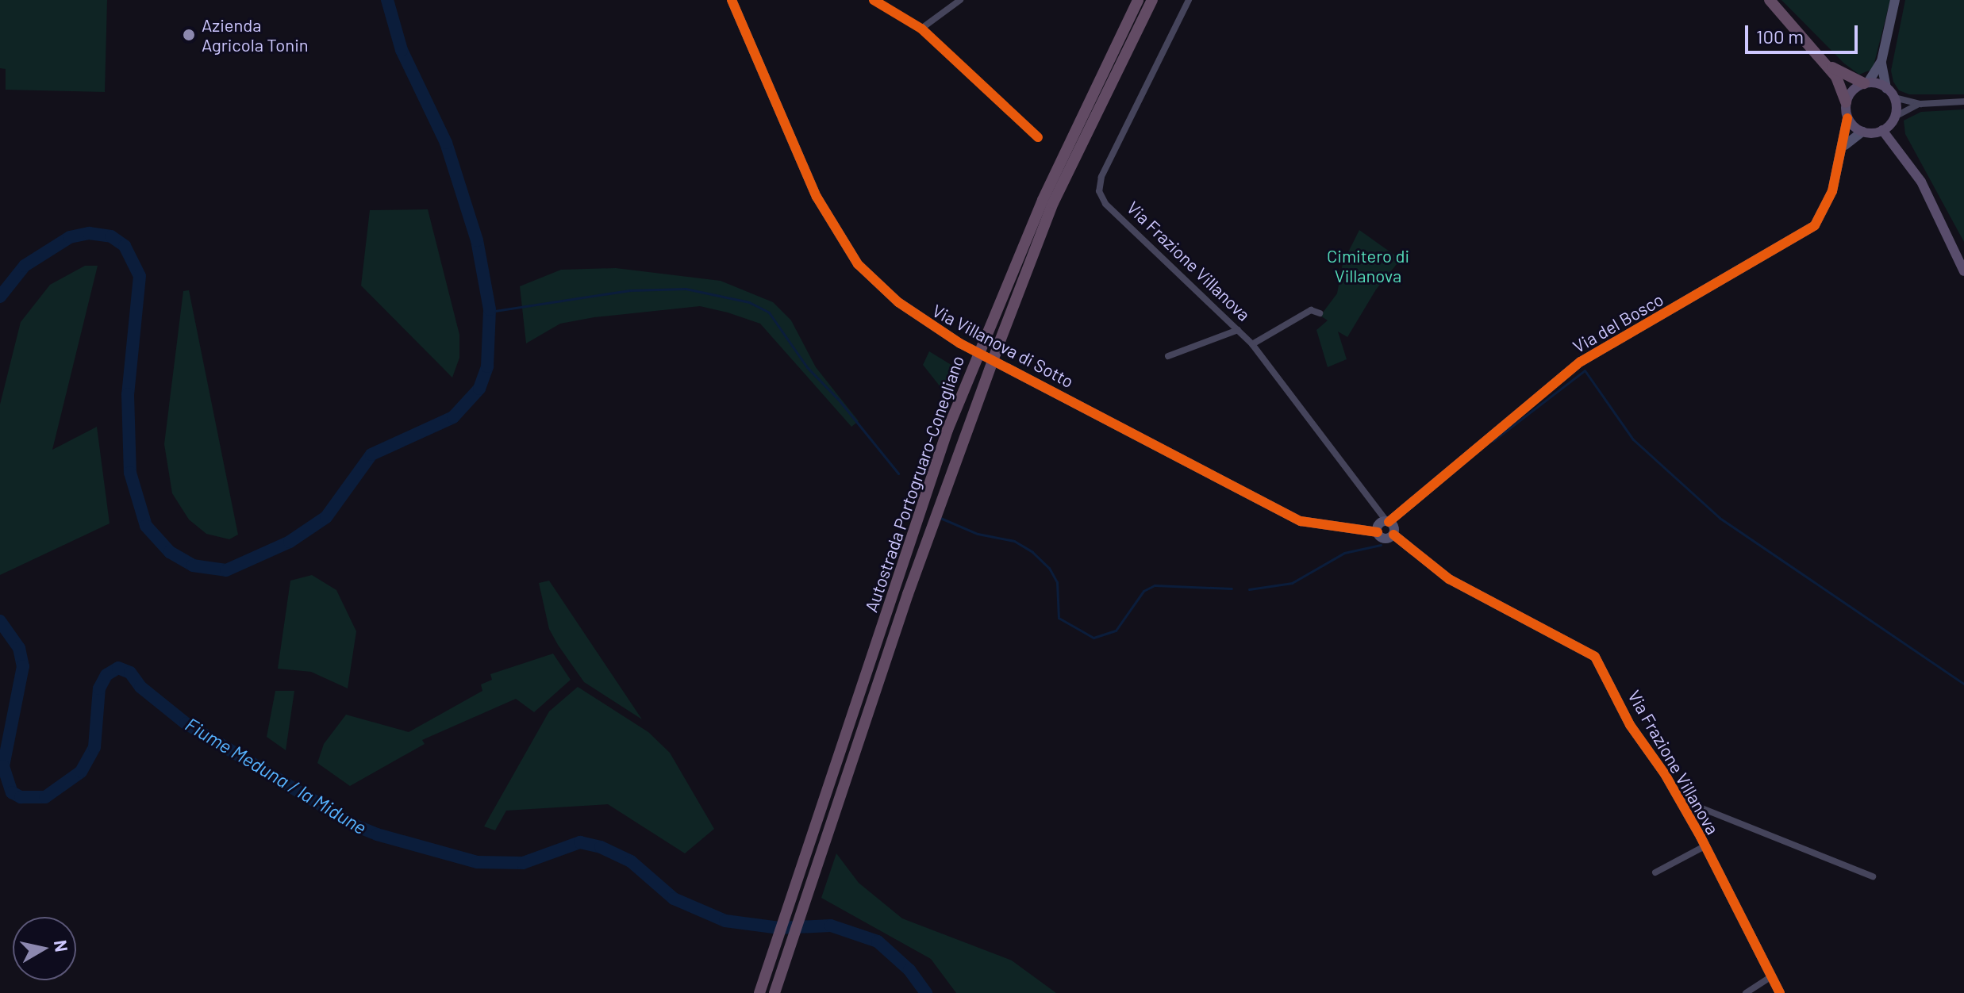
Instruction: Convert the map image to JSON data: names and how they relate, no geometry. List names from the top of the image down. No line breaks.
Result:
{"streets":{"highway":["Autostrada Portogruaro-Conegliano"],"street":["Via Frazione Villanova","Via del Bosco","Via Villanova di Sotto"]},"crossings":[["Via Frazione Villanova","Via del Bosco"],["Via Frazione Villanova","Via Villanova di Sotto"],["Via del Bosco","Via Villanova di Sotto"]],"water":["Fiume Meduna / la Midune"],"parks":["Cimitero di Villanova"],"places":["Azienda Agricola Tonin"],"scale_bar":"100 m","north":"right"}
